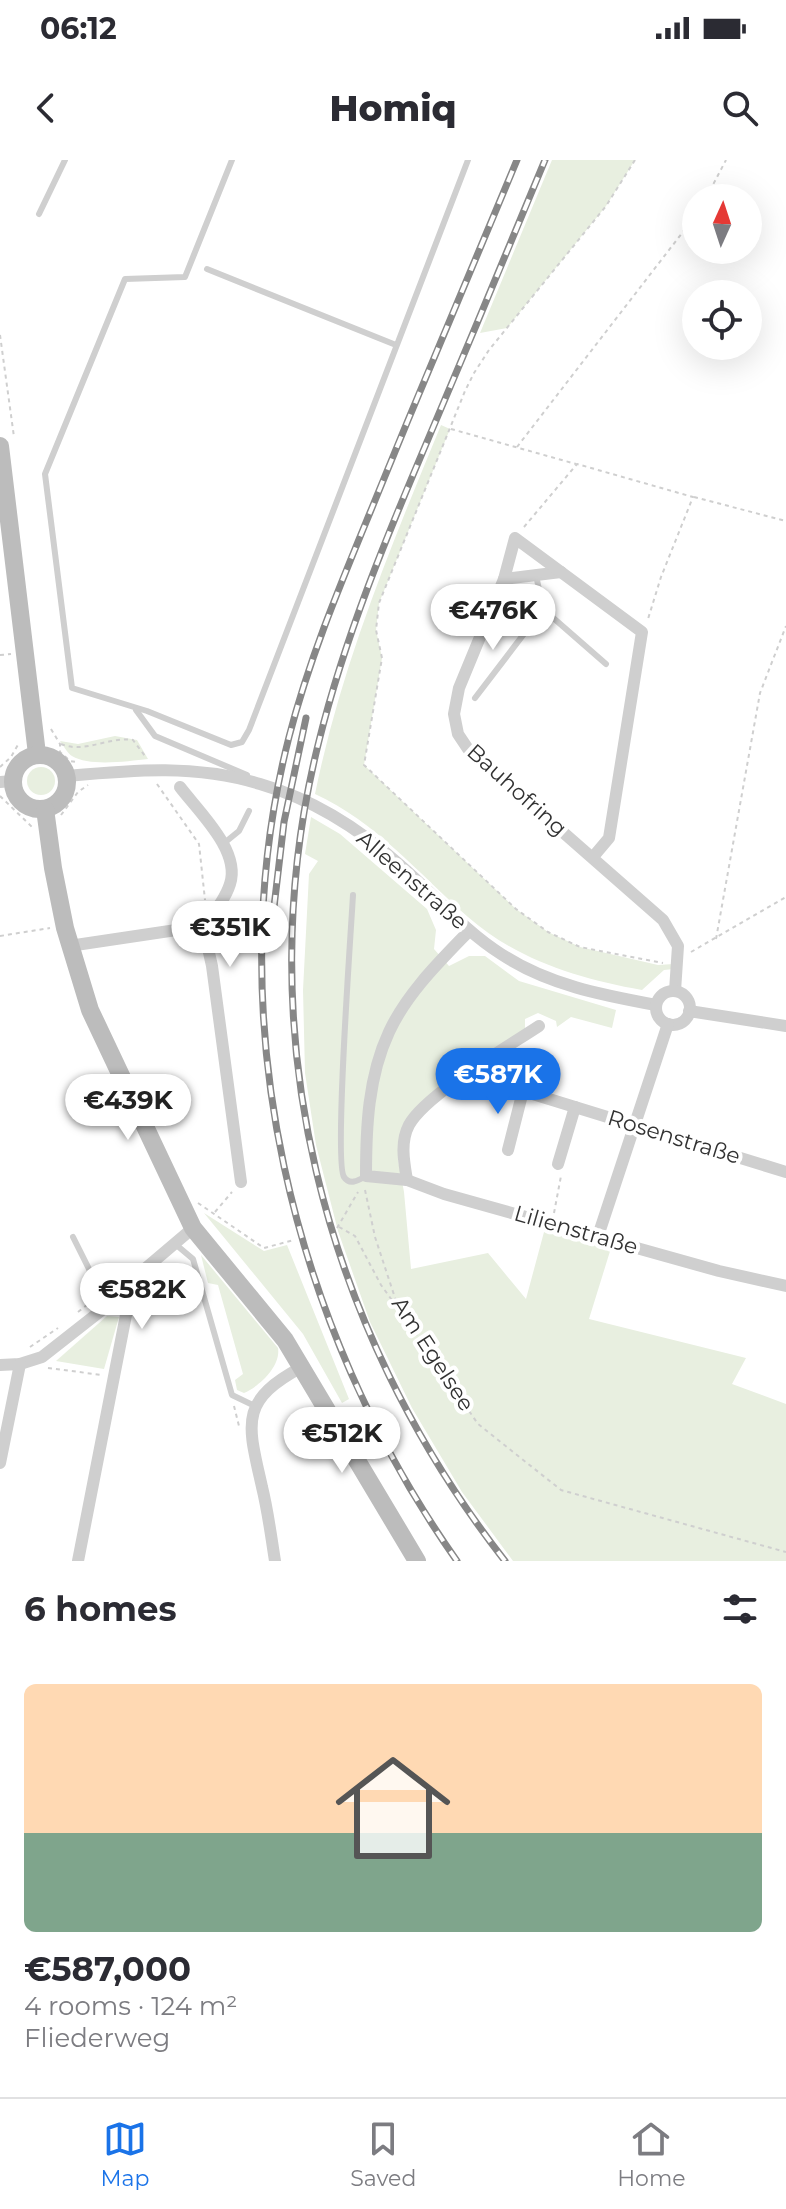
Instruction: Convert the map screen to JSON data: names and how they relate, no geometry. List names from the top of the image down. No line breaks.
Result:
{"streets":{"street":["Bauhofring","Alleenstraße","Rosenstraße","Lilienstraße"],"path":["Am Egelsee"]},"crossings":[["Bauhofring","Alleenstraße"],["Lilienstraße","Am Egelsee"]],"north":"top","page":{"status":"06:12","header":"Homiq","price":["€476K","€351K","€587K","€439K","€582K","€512K"],"heading":"6 homes","list":[{"name":"€587,000","note":"4 rooms · 124 m² · Fliederweg"}],"tabs":["Map","Saved","Home"]}}
